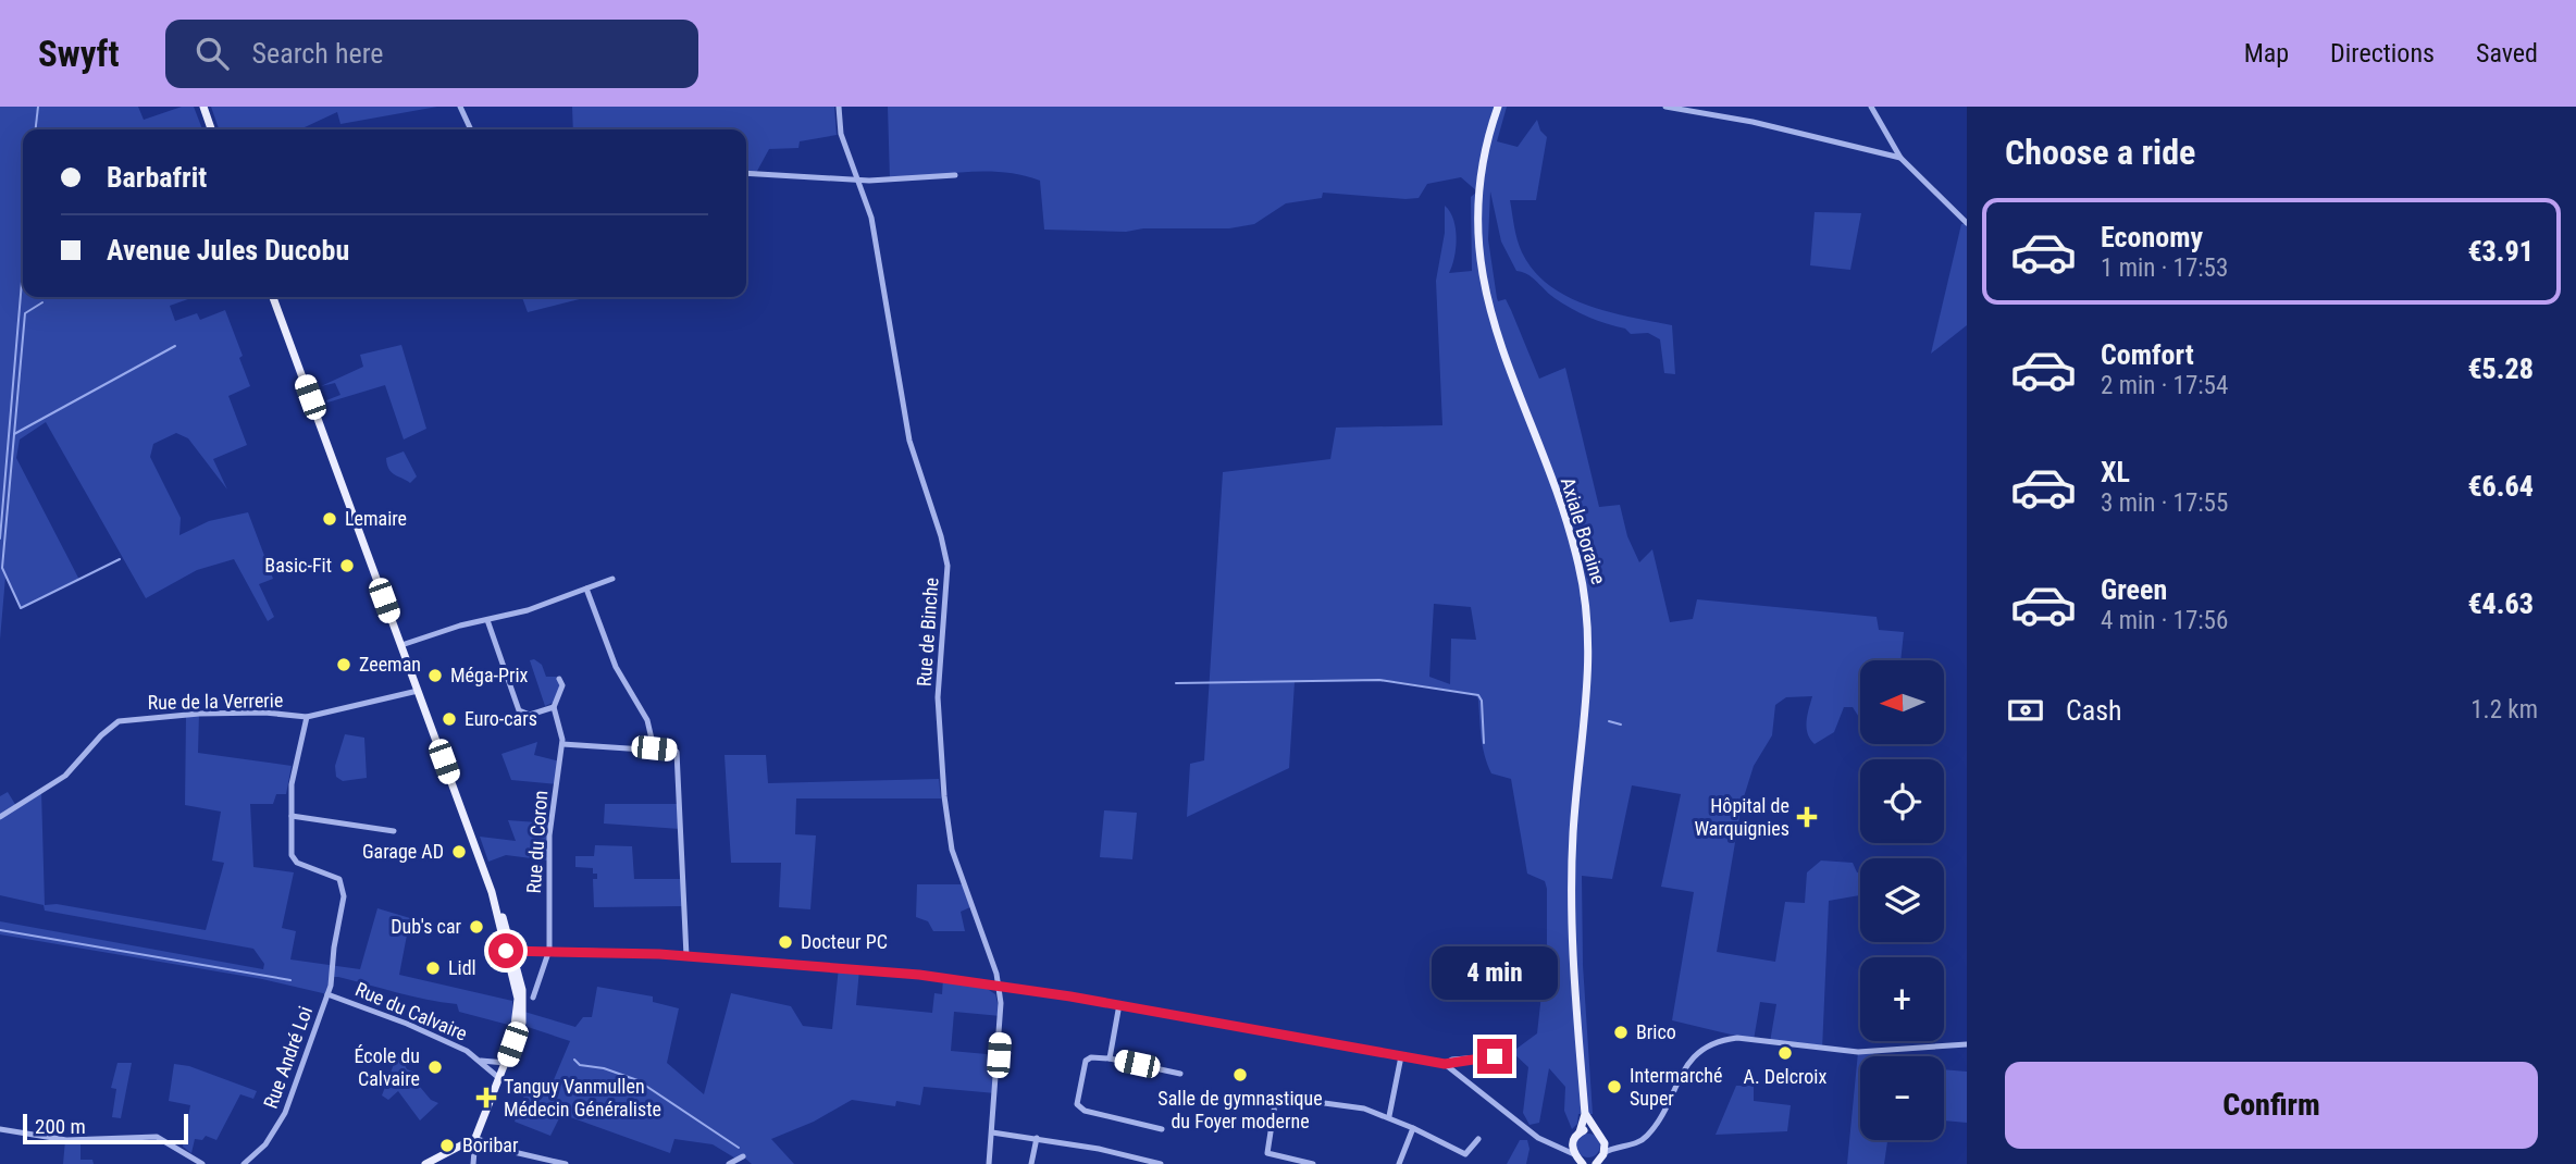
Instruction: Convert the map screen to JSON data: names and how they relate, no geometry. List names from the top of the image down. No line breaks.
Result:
{"streets":{"main road":["Axiale Boraine"],"street":["Rue de Binche","Rue de la Verrerie","Rue du Coron","Rue du Calvaire","Rue André Loi"]},"crossings":[["Rue du Calvaire","Rue André Loi"]],"places":{"other":["Lemaire","Basic-Fit","Zeeman","Méga-Prix","Euro-cars","Garage AD","Dub's car","Docteur PC","Lidl","Brico","A. Delcroix","École du Calvaire","Salle de gymnastique du Foyer moderne","Intermarché Super","Boribar"],"health":["Hôpital de Warquignies","Tanguy Vanmullen Médecin Généraliste"]},"scale_bar":"200 m","north":"left","page":{"header":"Swyft","search":"Search here","nav":["Map","Directions","Saved"],"heading":"Choose a ride","banner":["Barbafrit","Avenue Jules Ducobu"],"list":[{"name":"Economy","note":"1 min · 17:53","value":"€3.91"},{"name":"Comfort","note":"2 min · 17:54","value":"€5.28"},{"name":"XL","note":"3 min · 17:55","value":"€6.64"},{"name":"Green","note":"4 min · 17:56","value":"€4.63"}],"map_buttons":["+","−"],"pay":["Cash","1.2 km"],"bubble":"4 min","buttons":"Confirm","scale":"200 m"}}
